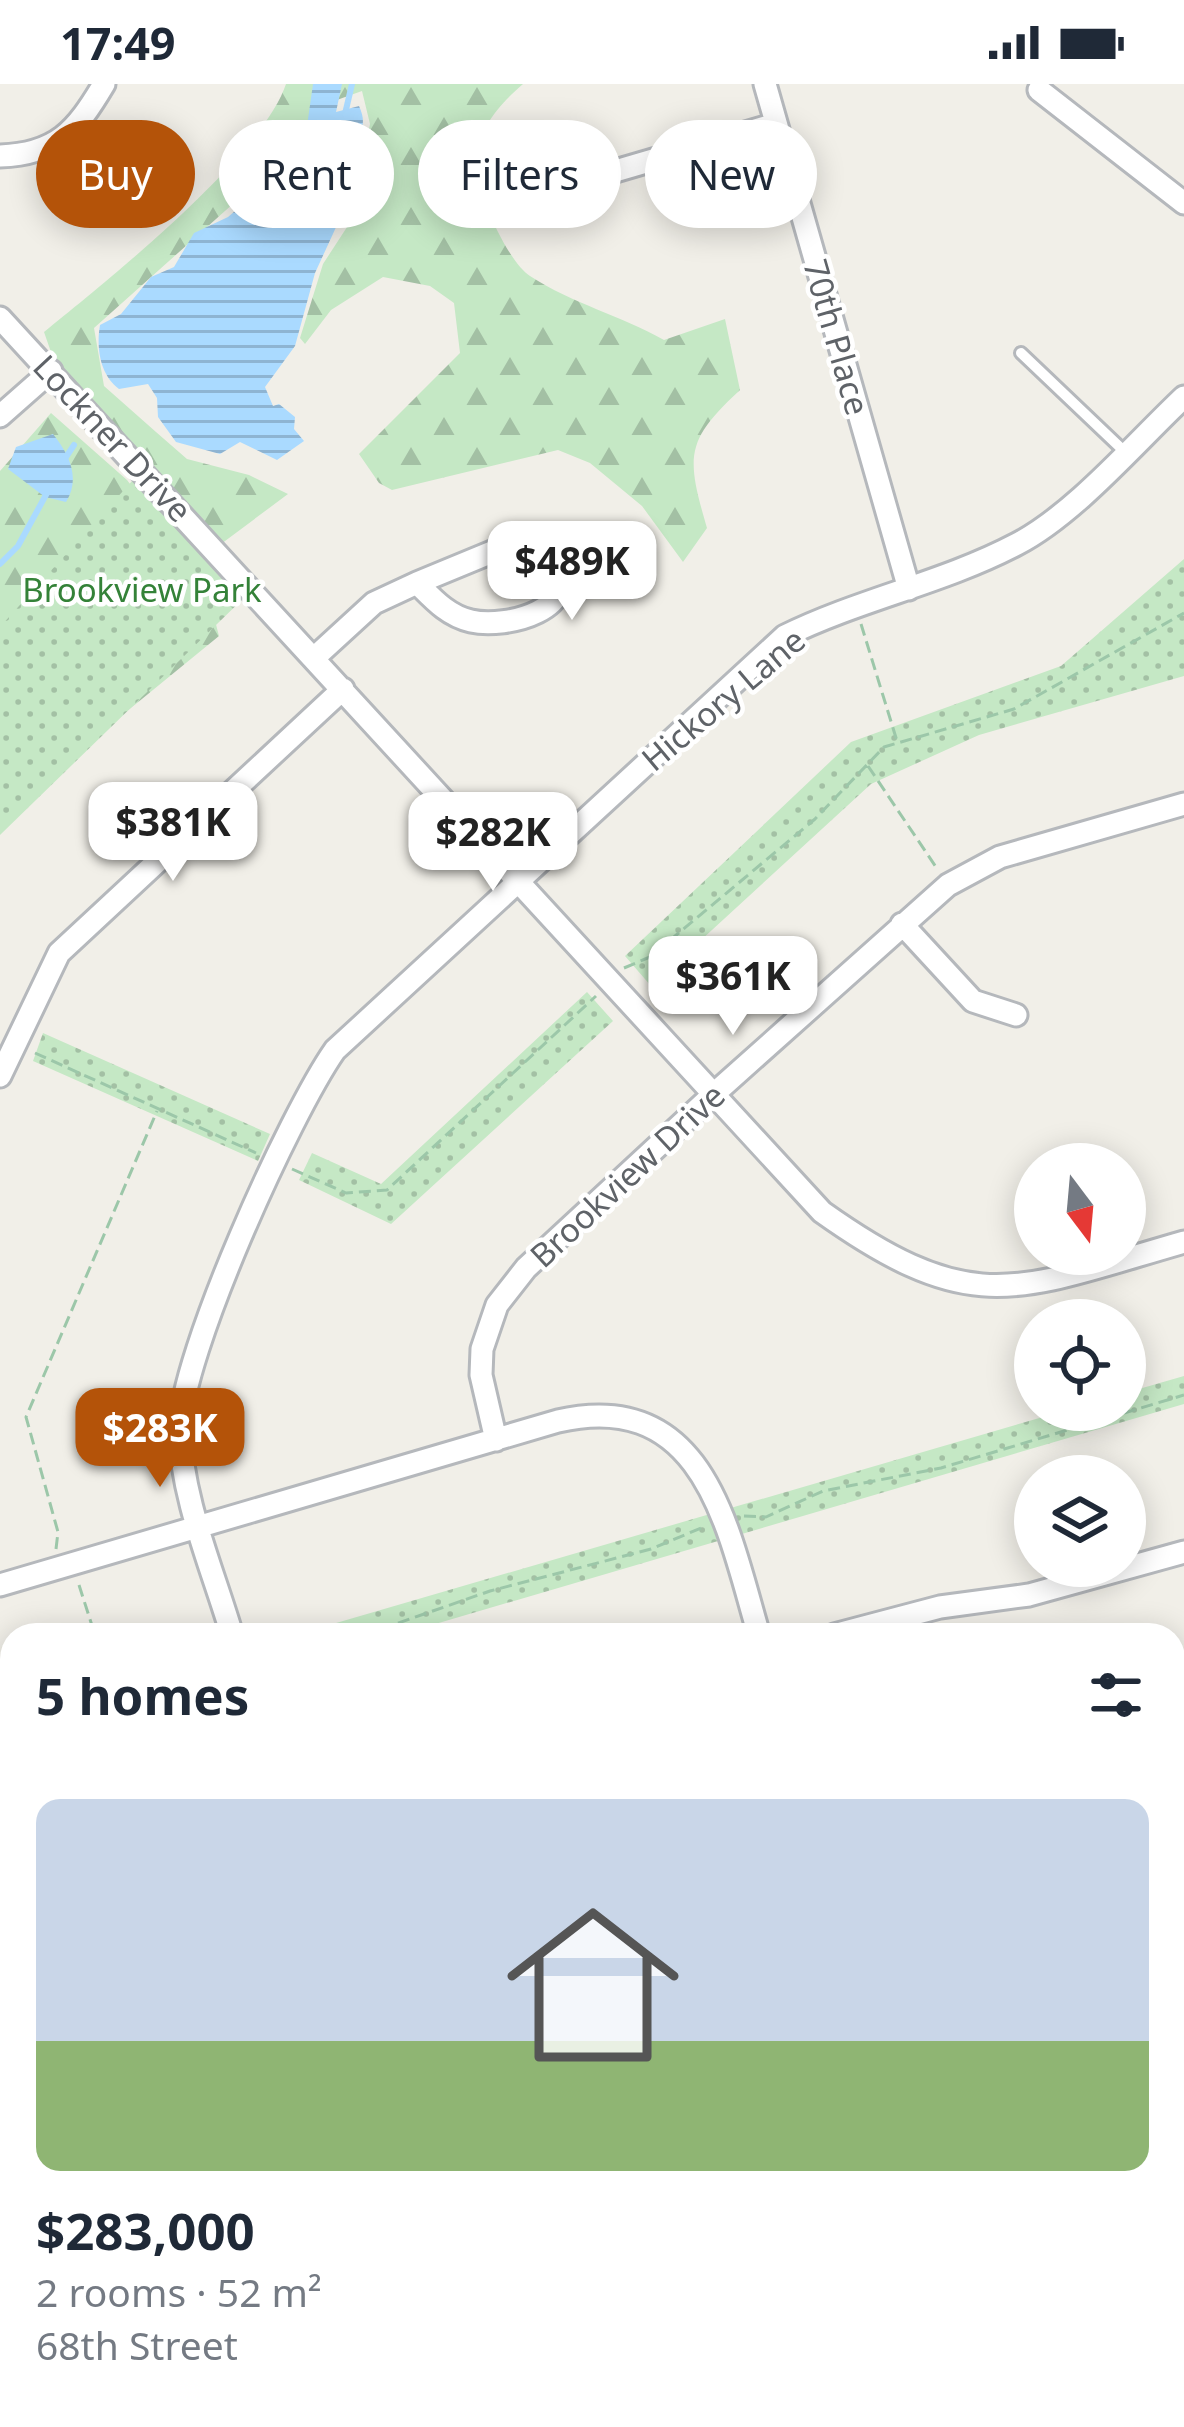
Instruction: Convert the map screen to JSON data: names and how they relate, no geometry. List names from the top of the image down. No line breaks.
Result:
{"streets":{"street":["70th Place","Lockner Drive","Hickory Lane","Brookview Drive"]},"crossings":[["70th Place","Hickory Lane"],["Lockner Drive","Hickory Lane"],["Lockner Drive","Brookview Drive"]],"parks":["Brookview Park"],"north":"bottom","page":{"status":"17:49","chip":["Buy","Rent","Filters","New"],"price":["$489K","$381K","$282K","$361K","$283K"],"heading":"5 homes","list":[{"name":"$283,000","note":"2 rooms · 52 m² · 68th Street"}]}}
